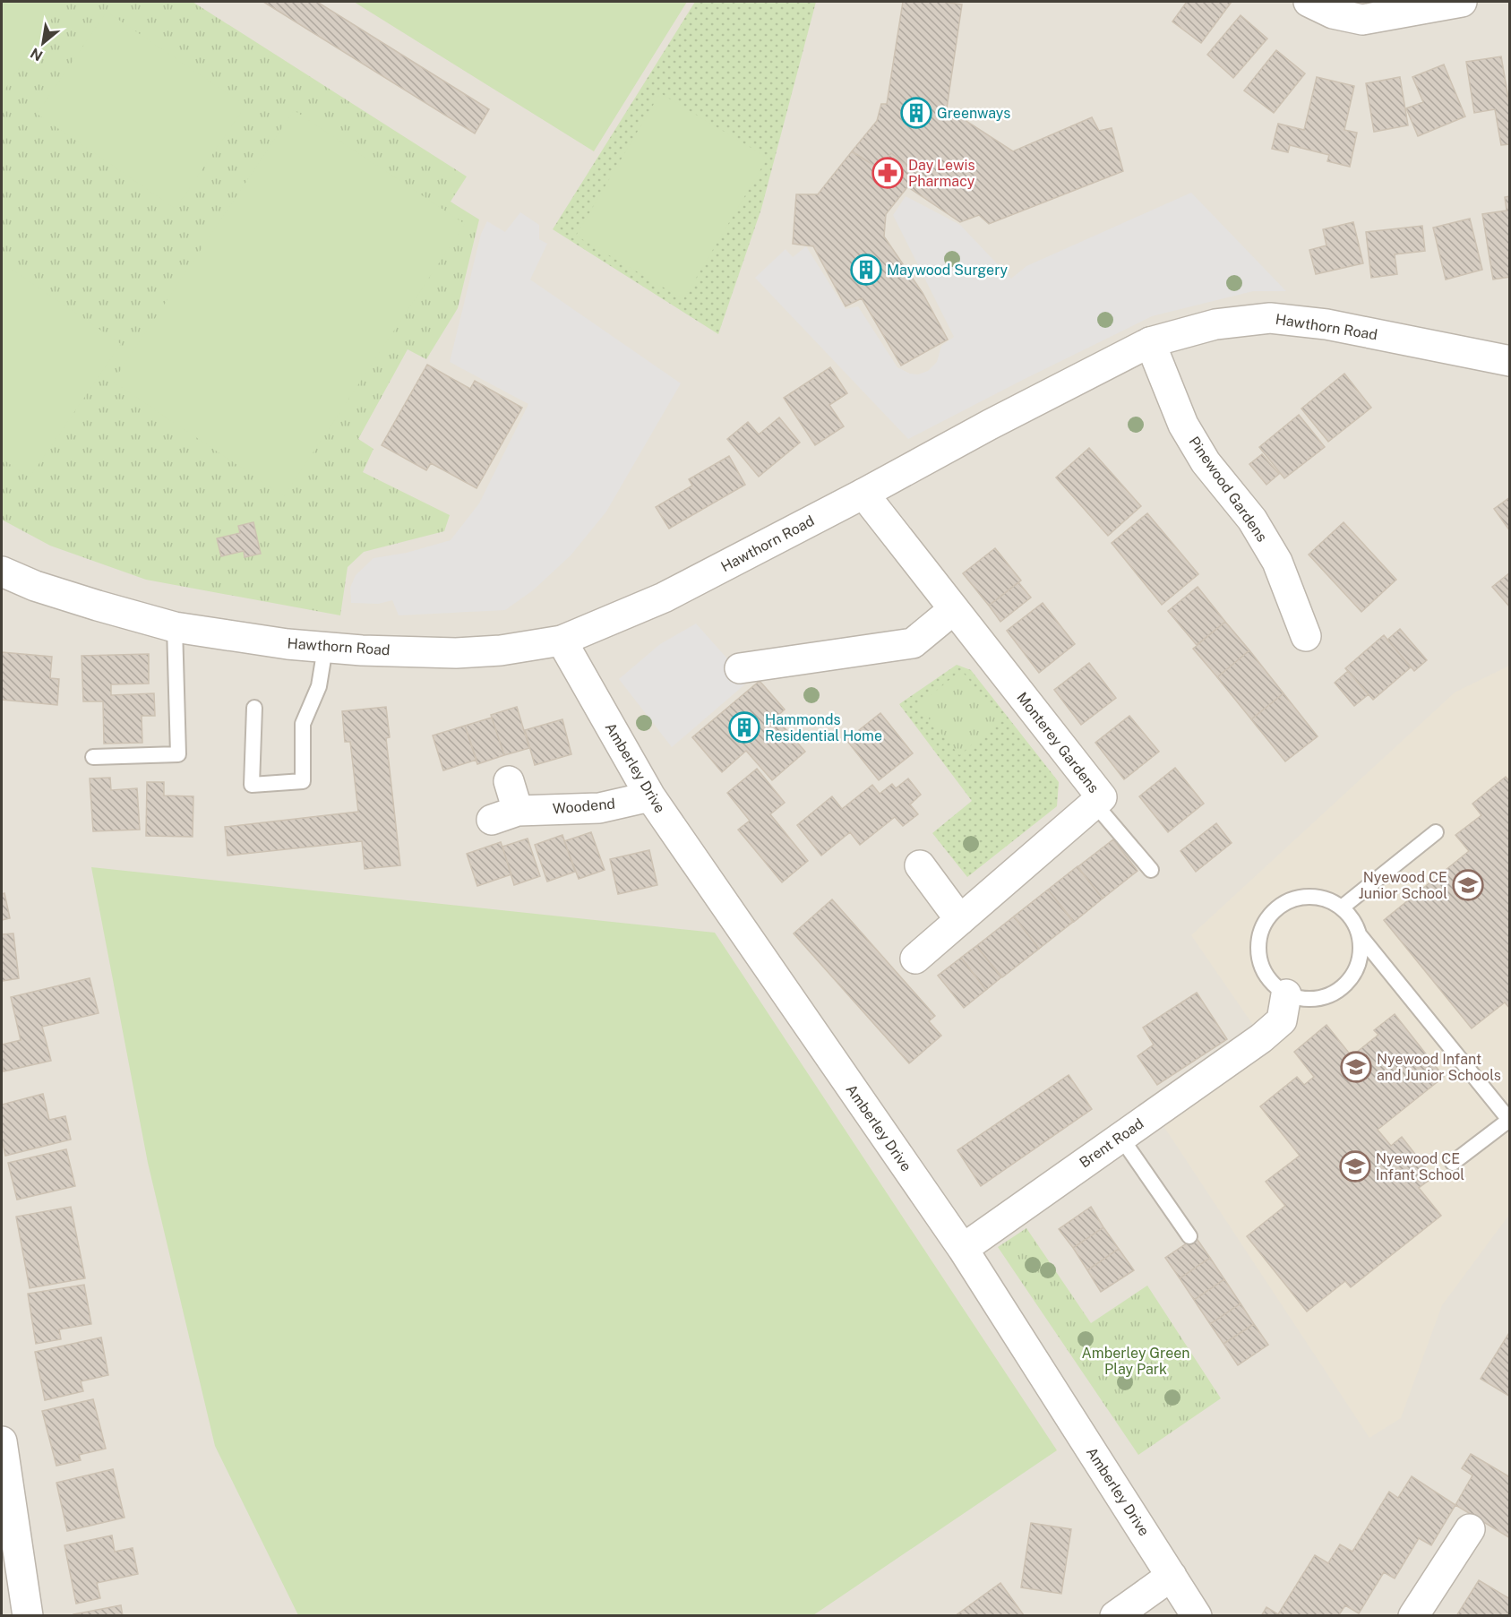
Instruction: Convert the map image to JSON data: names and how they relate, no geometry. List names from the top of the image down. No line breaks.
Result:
{"streets":{"street":["Hawthorn Road","Pinewood Gardens","Monterey Gardens","Amberley Drive","Woodend","Brent Road"]},"crossings":[["Hawthorn Road","Pinewood Gardens"],["Hawthorn Road","Monterey Gardens"],["Hawthorn Road","Amberley Drive"],["Amberley Drive","Woodend"],["Amberley Drive","Brent Road"]],"parks":["Amberley Green Play Park"],"places":{"building":["Greenways","Maywood Surgery","Hammonds Residential Home"],"pharmacy":["Day Lewis Pharmacy"],"school or university":["Nyewood CE Junior School","Nyewood Infant and Junior Schools","Nyewood CE Infant School"]},"north":"bottom left"}
